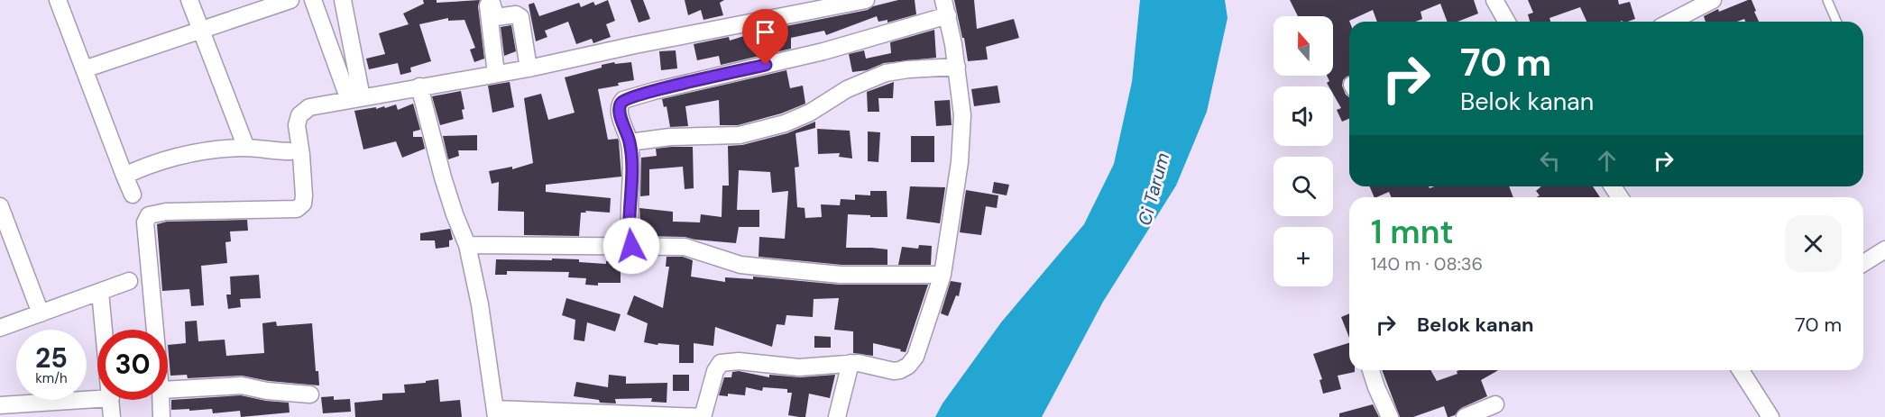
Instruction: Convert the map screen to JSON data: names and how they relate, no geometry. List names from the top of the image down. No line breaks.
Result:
{"water":["Ci Tarum"],"north":"top","page":{"map_buttons":"+","turn":["70 m","Belok kanan"],"heading":["1 mnt","140 m · 08:36"],"list":[{"name":"Belok kanan","value":"70 m"}],"speed":"25 km/h","limit":"30"}}
